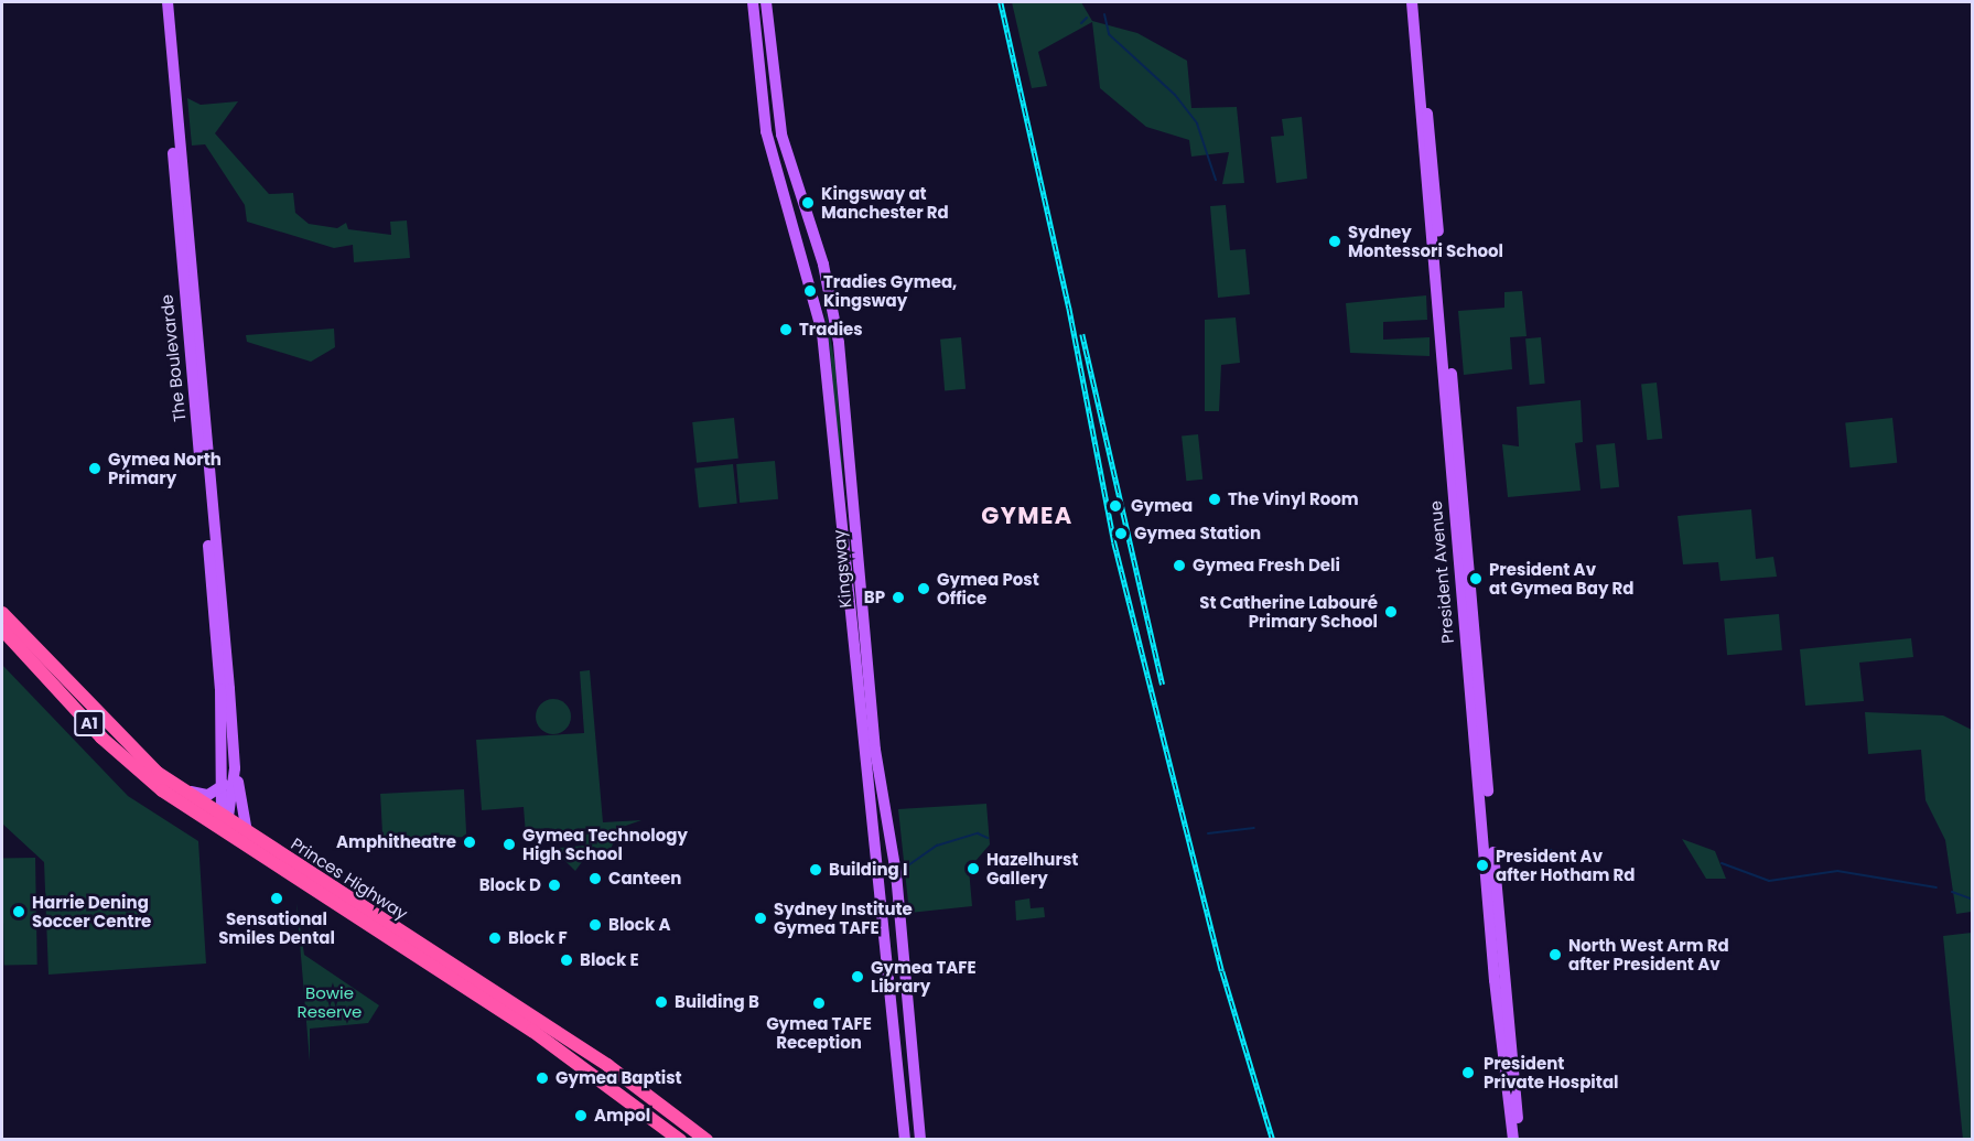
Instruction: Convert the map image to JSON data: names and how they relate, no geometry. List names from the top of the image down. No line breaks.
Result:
{"streets":{"highway":["A1","Princes Highway"],"main road":["The Boulevarde","Kingsway","President Avenue"]},"crossings":[["The Boulevarde","Princes Highway"]],"districts":["GYMEA"],"parks":["Bowie Reserve"],"places":["Kingsway at Manchester Rd","Sydney Montessori School","Tradies Gymea, Kingsway","Tradies","Gymea North Primary","The Vinyl Room","Gymea","Gymea Station","Gymea Fresh Deli","President Av at Gymea Bay Rd","Gymea Post Office","BP","St Catherine Labouré Primary School","Amphitheatre","Gymea Technology High School","President Av after Hotham Rd","Hazelhurst Gallery","Building I","Canteen","Block D","Sensational Smiles Dental","Harrie Dening Soccer Centre","Sydney Institute Gymea TAFE","Block A","Block F","North West Arm Rd after President Av","Block E","Gymea TAFE Library","Building B","Gymea TAFE Reception","President Private Hospital","Gymea Baptist","Ampol"]}
